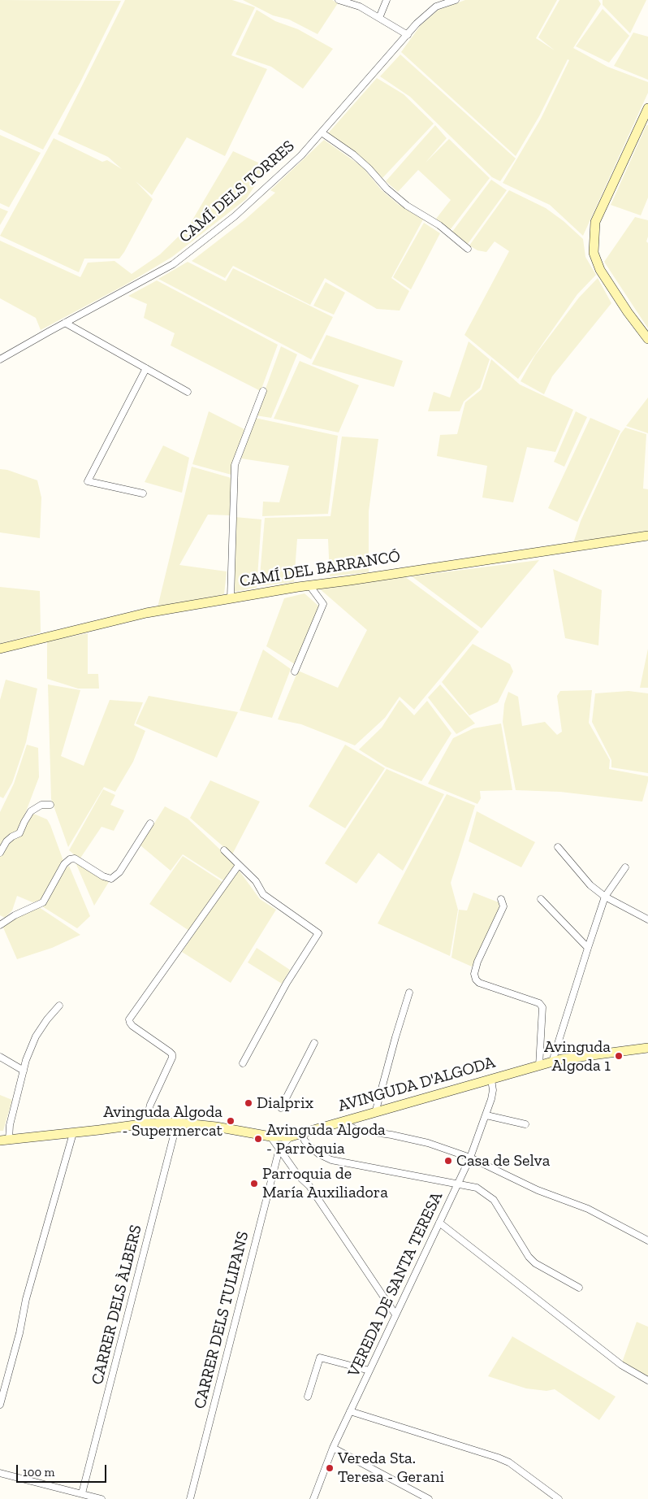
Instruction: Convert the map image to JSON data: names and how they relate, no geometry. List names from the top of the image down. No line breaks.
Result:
{"streets":{"street":["CAMÍ DELS TORRES","CAMÍ DEL BARRANCÓ","AVINGUDA D'ALGODA","VEREDA DE SANTA TERESA","CARRER DELS ÀLBERS","CARRER DELS TULIPANS"]},"crossings":[["AVINGUDA D'ALGODA","VEREDA DE SANTA TERESA"],["AVINGUDA D'ALGODA","CARRER DELS ÀLBERS"],["AVINGUDA D'ALGODA","CARRER DELS TULIPANS"]],"places":["Avinguda Algoda 1","Dialprix","Avinguda Algoda - Supermercat","Avinguda Algoda - Parròquia","Casa de Selva","Parroquia de María Auxiliadora","Vereda Sta. Teresa - Gerani"],"scale_bar":"100 m"}
